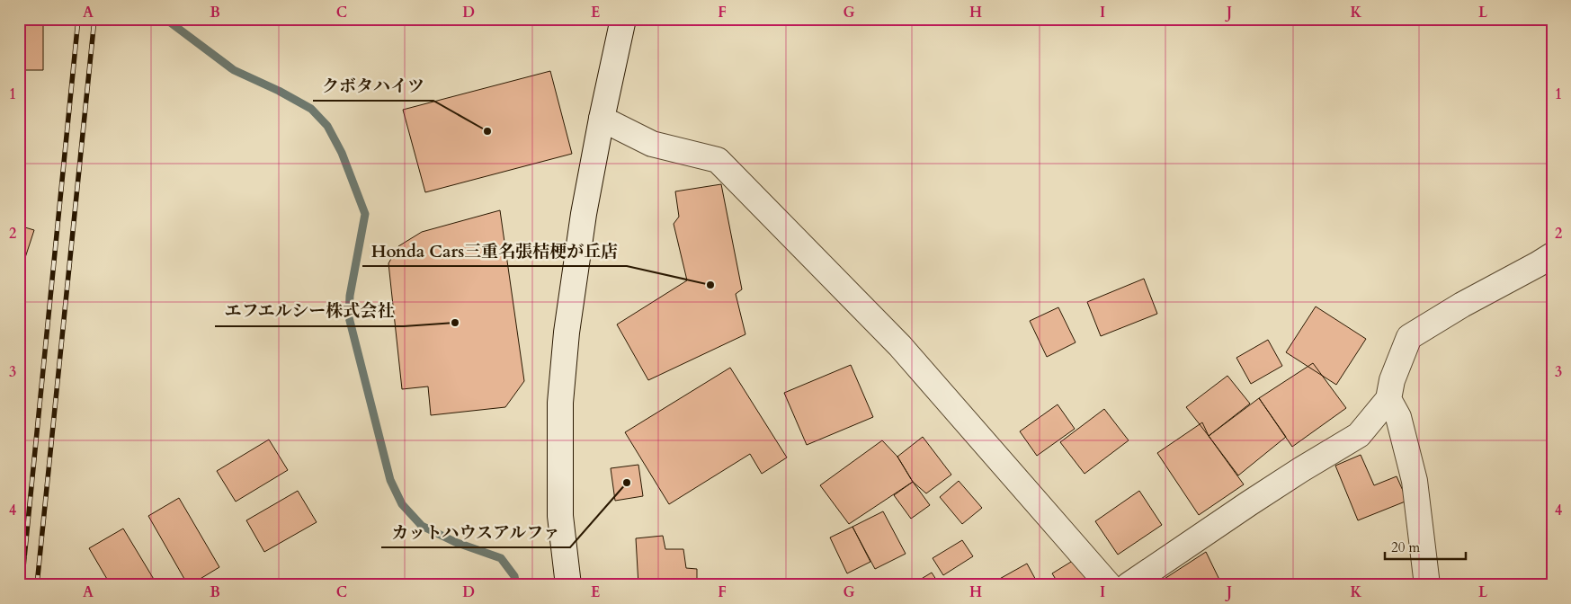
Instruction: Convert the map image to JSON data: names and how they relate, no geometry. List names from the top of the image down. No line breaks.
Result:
{"places":["クボタハイツ","Honda Cars三重名張桔梗が丘店","エフエルシー株式会社","カットハウスアルファ"],"scale_bar":"20 m","grid":{"columns":["A","B","C","D","E","F","G","H","I","J","K","L"],"rows":["1","2","3","4"]}}
